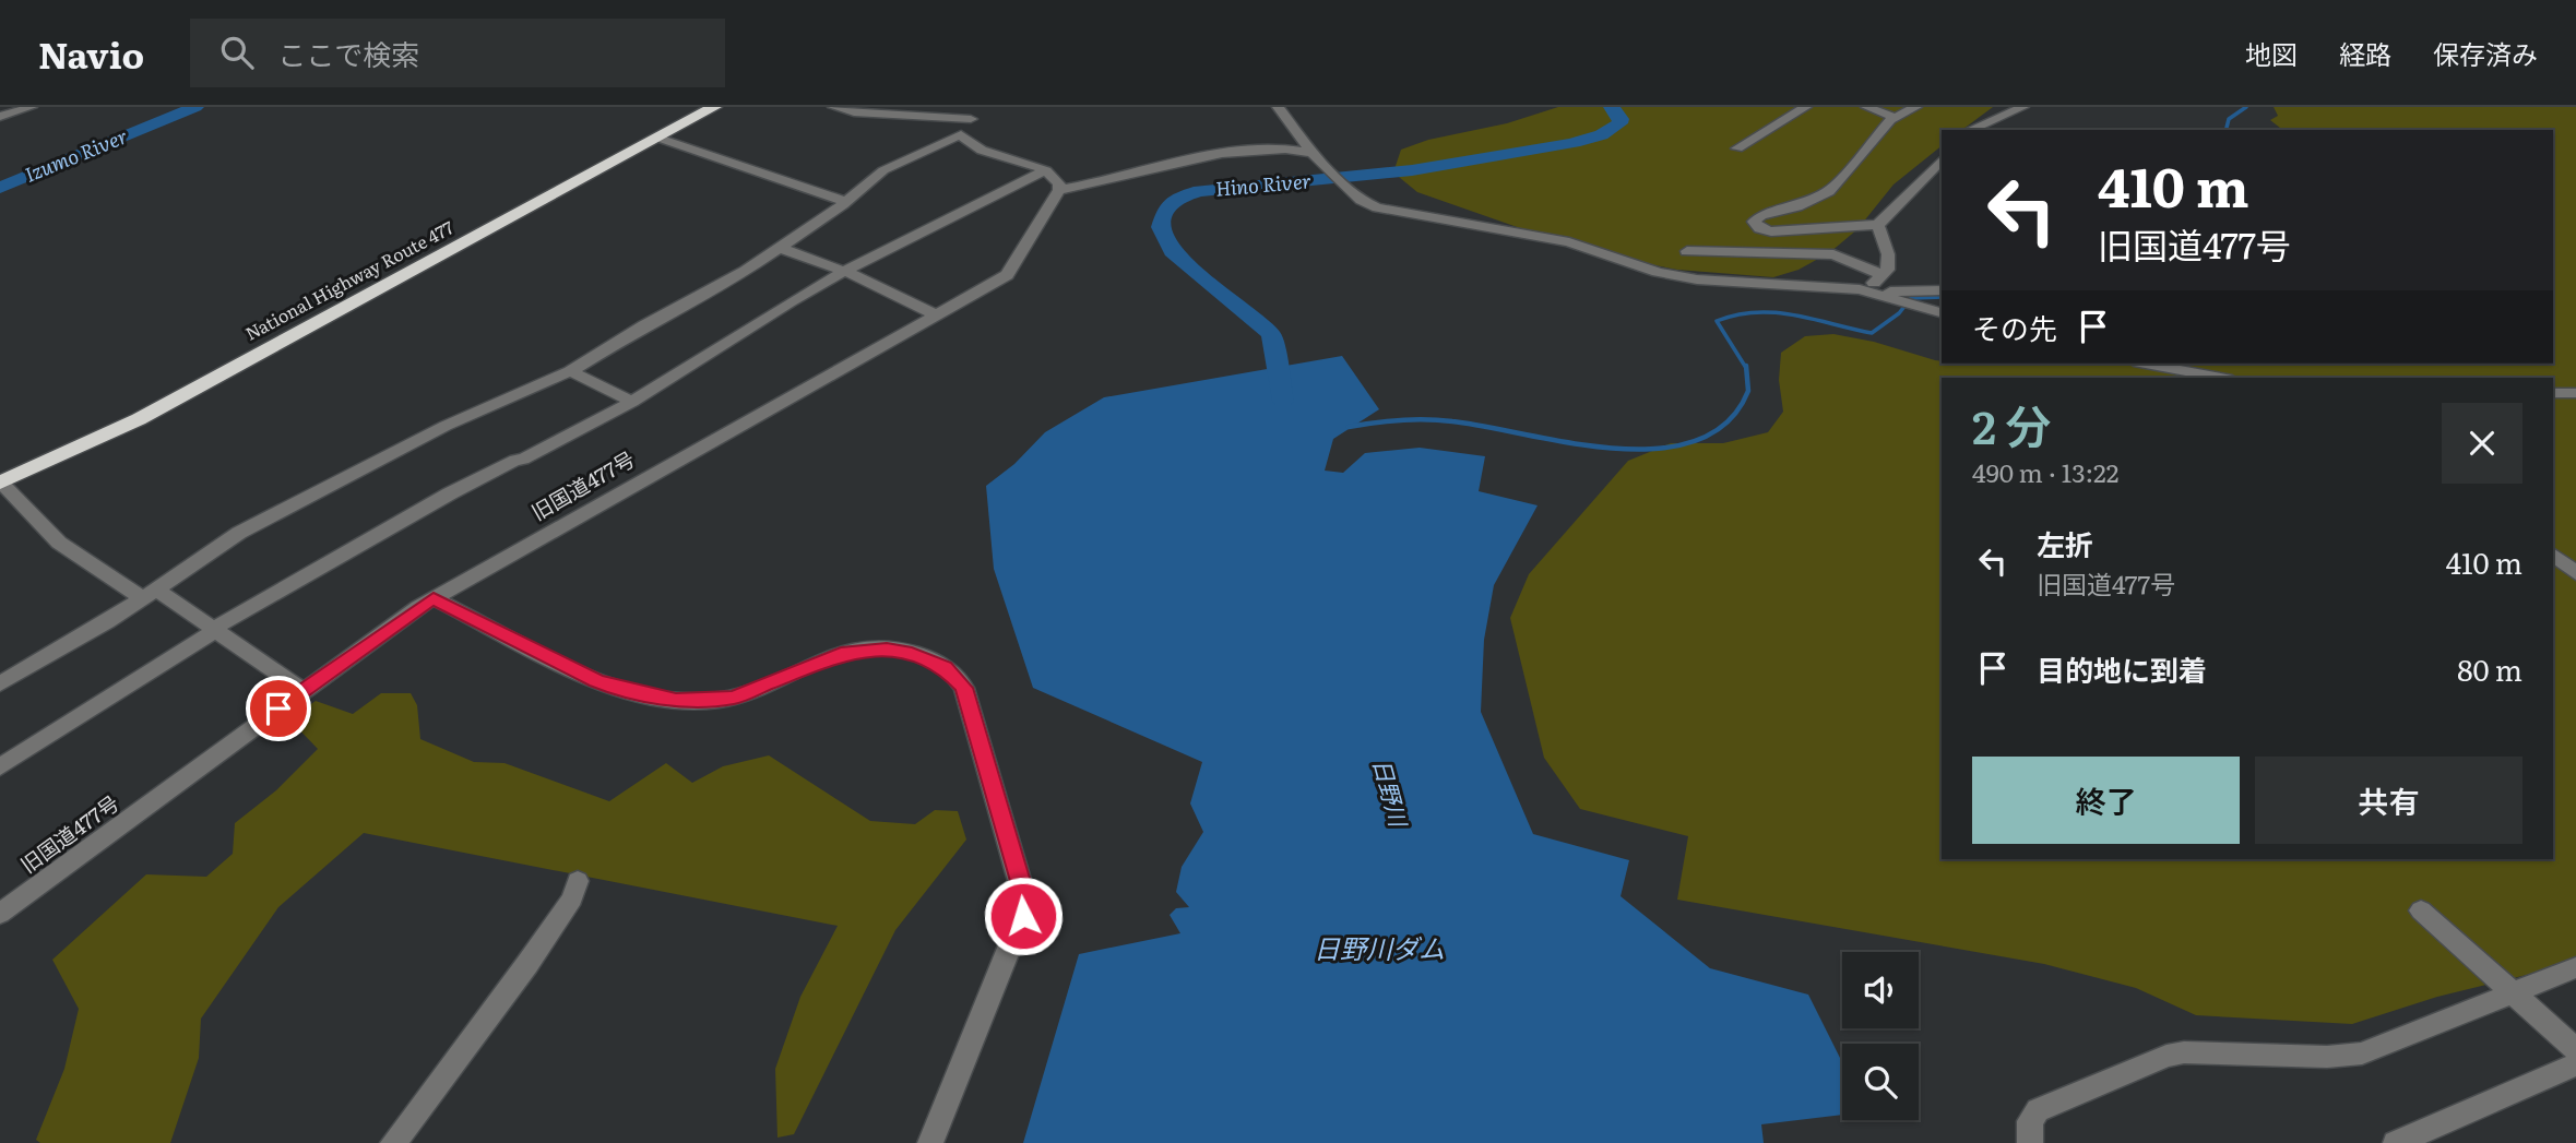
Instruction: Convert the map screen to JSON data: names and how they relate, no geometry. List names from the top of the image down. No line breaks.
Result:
{"streets":{"highway":["National Highway Route 477"],"street":["旧国道477号"]},"water":["Izumo River","Hino River","日野川","日野川ダム"],"page":{"header":"Navio","search":"ここで検索","nav":["地図","経路","保存済み"],"turn":["410 m","旧国道477号"],"then":"その先","heading":["2 分","490 m · 13:22"],"list":[{"name":"左折","note":"旧国道477号","value":"410 m"},{"name":"目的地に到着","value":"80 m"}],"buttons":["終了","共有"]}}
